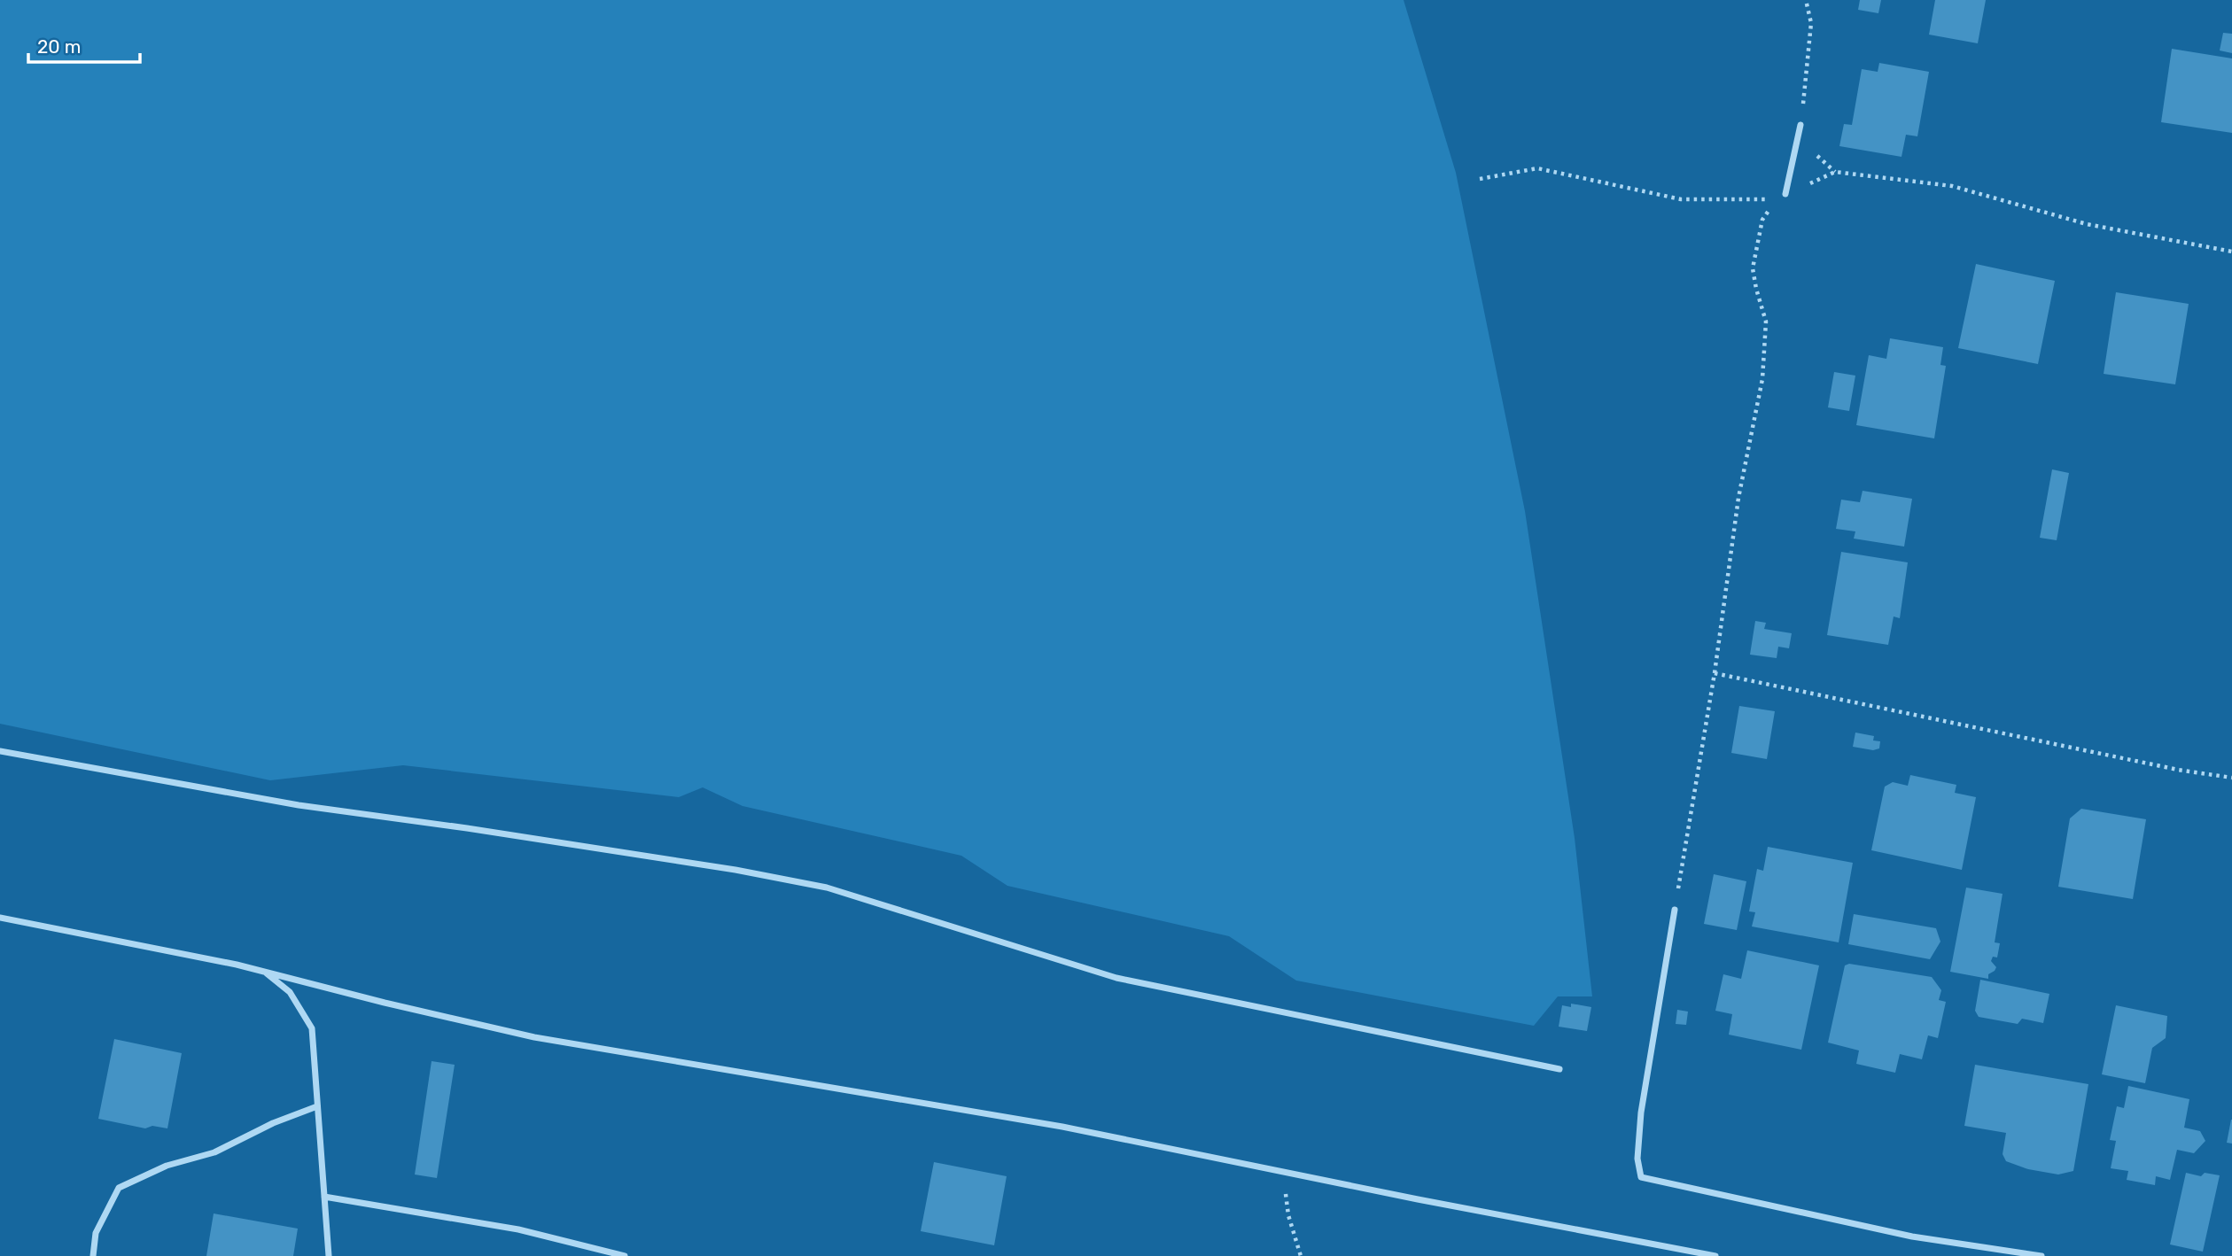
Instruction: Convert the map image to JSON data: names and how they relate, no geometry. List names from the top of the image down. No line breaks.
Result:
{"scale_bar":"20 m"}
